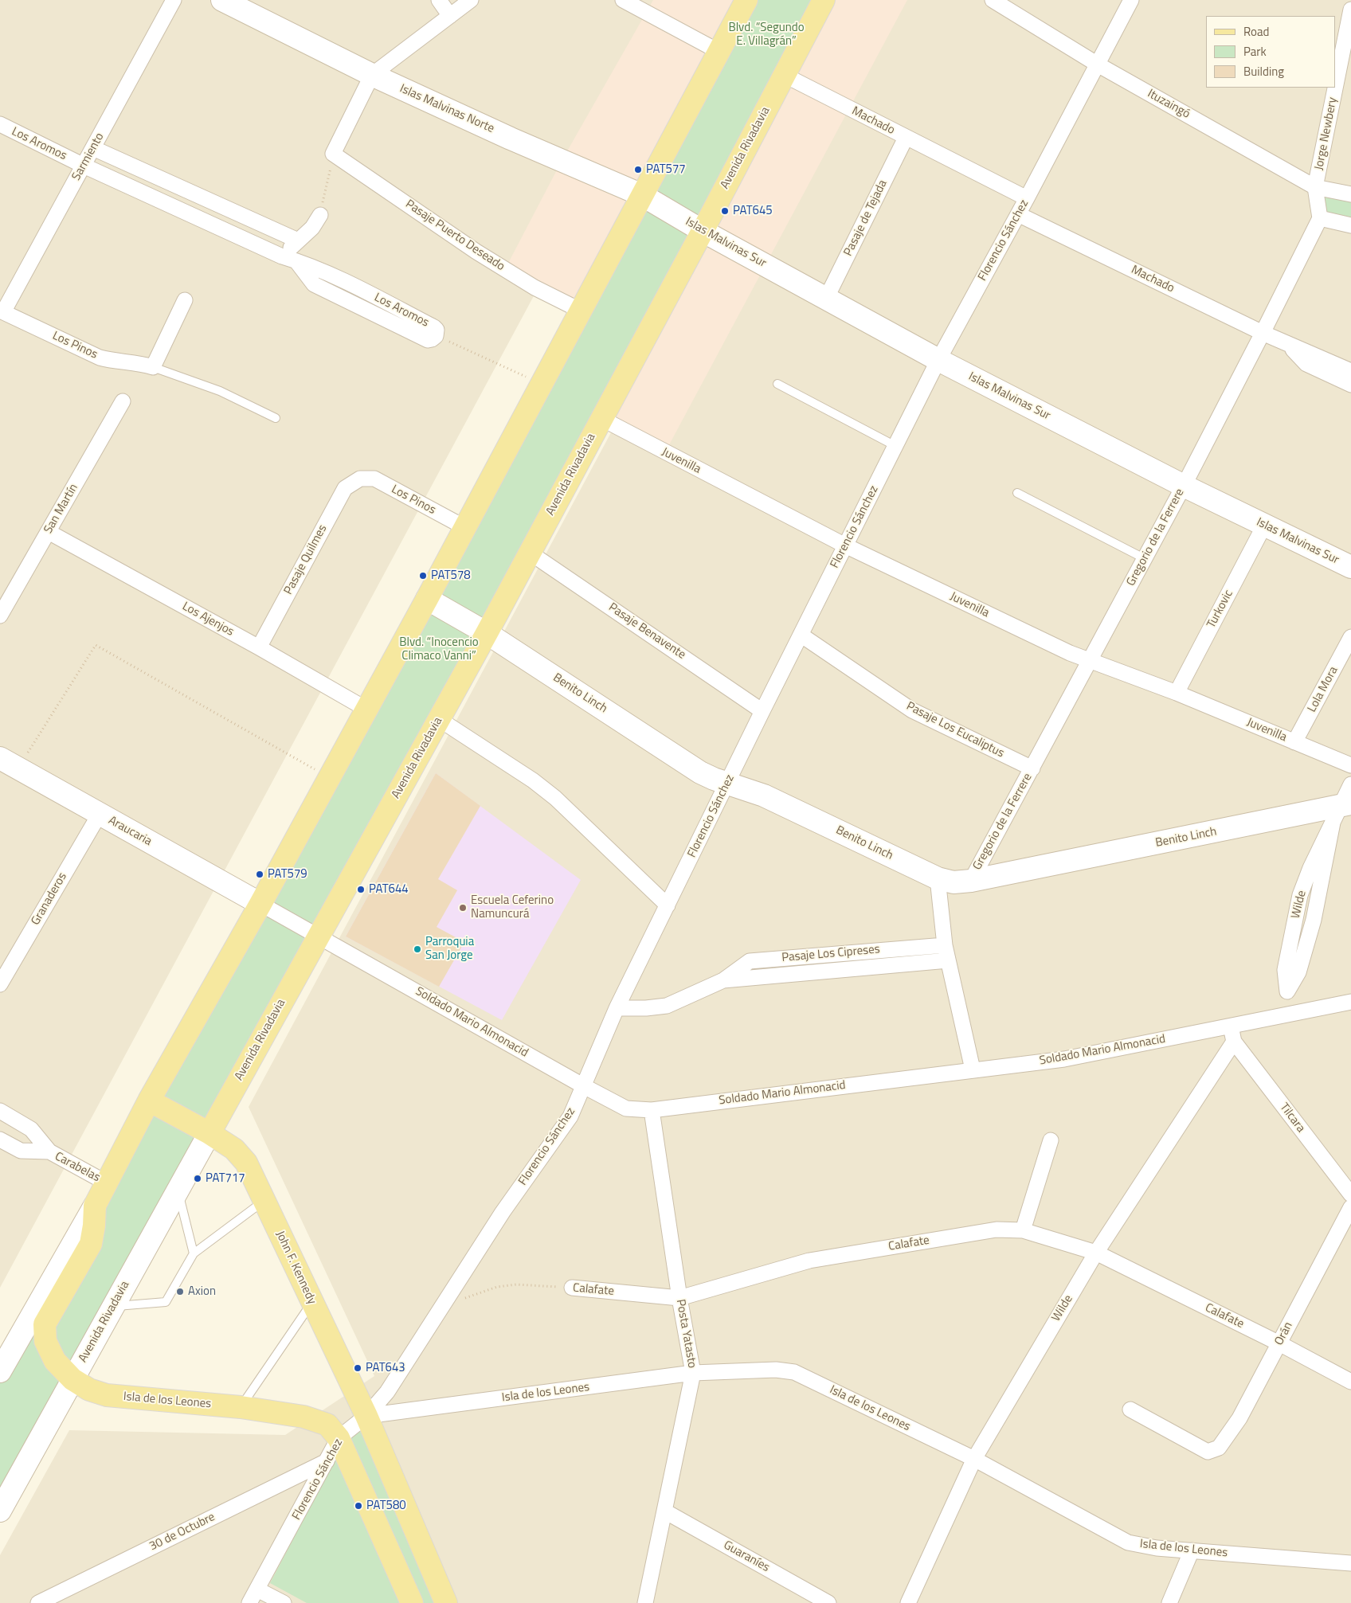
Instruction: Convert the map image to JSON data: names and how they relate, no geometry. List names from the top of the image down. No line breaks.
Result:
{"streets":{"main road":["Avenida Rivadavia","John F. Kennedy","Isla de los Leones"],"street":["Ituzaingó","Islas Malvinas Norte","Machado","Jorge Newbery","Los Aromos","Sarmiento","Pasaje de Tejada","Pasaje Puerto Deseado","Florencio Sánchez","Islas Malvinas Sur","Los Pinos","Juvenilla","San Martín","Gregorio de la Ferrere","Pasaje Quilmes","Turkovic","Los Ajenjos","Pasaje Benavente","Lola Mora","Benito Linch","Pasaje Los Eucaliptus","Araucaria","Granaderos","Wilde","Pasaje Los Cipreses","Soldado Mario Almonacid","Tilcara","Carabelas","Calafate","Posta Yatasto","Orán","30 de Octubre","Guaraníes"]},"crossings":[["Ituzaingó","Jorge Newbery"],["Ituzaingó","Florencio Sánchez"],["Islas Malvinas Norte","Islas Malvinas Sur"],["Machado","Avenida Rivadavia"],["Machado","Pasaje de Tejada"],["Machado","Florencio Sánchez"],["Machado","Gregorio de la Ferrere"],["Los Aromos","Sarmiento"],["Avenida Rivadavia","Islas Malvinas Sur"],["Avenida Rivadavia","Juvenilla"],["Avenida Rivadavia","Pasaje Benavente"],["Avenida Rivadavia","Benito Linch"],["Avenida Rivadavia","Soldado Mario Almonacid"],["Avenida Rivadavia","John F. Kennedy"],["Avenida Rivadavia","Isla de los Leones"],["Sarmiento","Los Pinos"],["Pasaje de Tejada","Islas Malvinas Sur"],["Florencio Sánchez","Islas Malvinas Sur"],["Florencio Sánchez","Juvenilla"],["Florencio Sánchez","Pasaje Benavente"],["Florencio Sánchez","Benito Linch"],["Florencio Sánchez","Pasaje Los Eucaliptus"],["Florencio Sánchez","Pasaje Los Cipreses"],["Florencio Sánchez","Soldado Mario Almonacid"],["Florencio Sánchez","Calafate"],["Florencio Sánchez","John F. Kennedy"],["Florencio Sánchez","Isla de los Leones"],["Florencio Sánchez","30 de Octubre"],["Islas Malvinas Sur","Gregorio de la Ferrere"],["Islas Malvinas Sur","Turkovic"],["Los Pinos","Pasaje Quilmes"],["Juvenilla","Gregorio de la Ferrere"],["Juvenilla","Turkovic"],["Juvenilla","Lola Mora"],["San Martín","Los Ajenjos"],["Gregorio de la Ferrere","Benito Linch"],["Gregorio de la Ferrere","Pasaje Los Eucaliptus"],["Pasaje Quilmes","Los Ajenjos"],["Benito Linch","Wilde"],["Araucaria","Granaderos"],["Araucaria","Soldado Mario Almonacid"],["Wilde","Soldado Mario Almonacid"],["Wilde","Tilcara"],["Wilde","Calafate"],["Wilde","Isla de los Leones"],["Soldado Mario Almonacid","Posta Yatasto"],["Calafate","Posta Yatasto"],["Calafate","Orán"],["John F. Kennedy","Isla de los Leones"],["Posta Yatasto","Isla de los Leones"],["Posta Yatasto","Guaraníes"]],"parks":["Blvd. “Segundo E. Villagrán”","Blvd. “Inocencio Climaco Vanni”"],"places":["PAT577","PAT645","PAT578","PAT579","PAT644","Escuela Ceferino Namuncurá","Parroquia San Jorge","PAT717","Axion","PAT643","PAT580"],"legend":["Road","Park","Building"]}
